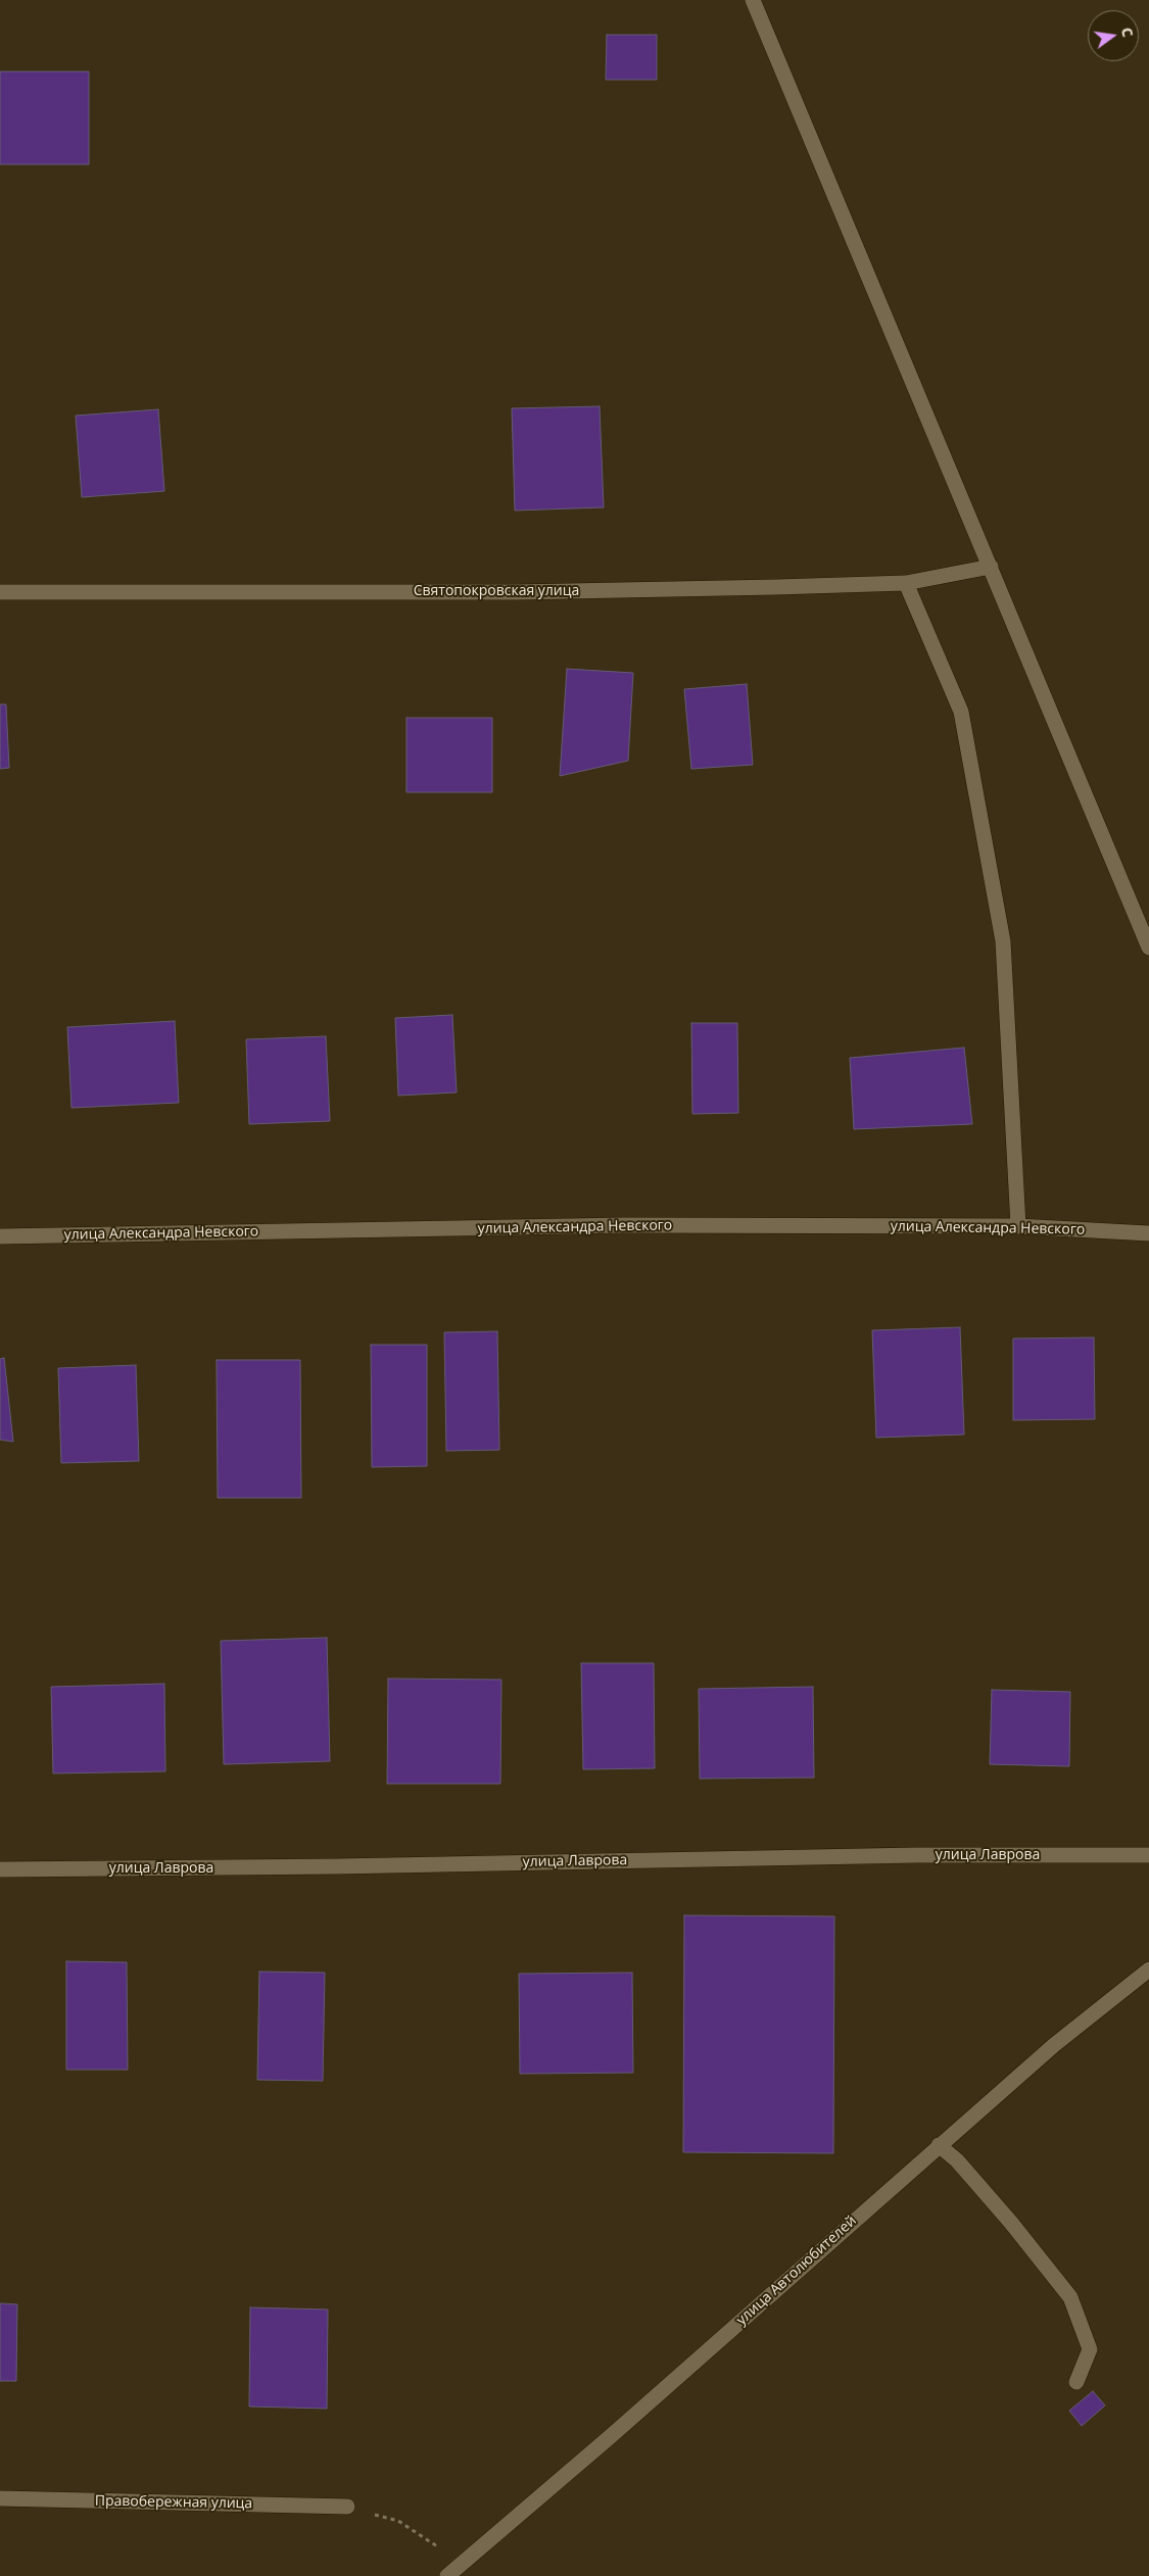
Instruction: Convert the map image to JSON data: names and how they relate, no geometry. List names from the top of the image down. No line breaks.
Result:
{"streets":{"street":["Святопокровская улица","улица Александра Невского","улица Лаврова","улица Автолюбителей","Правобережная улица"]},"north":"right"}
